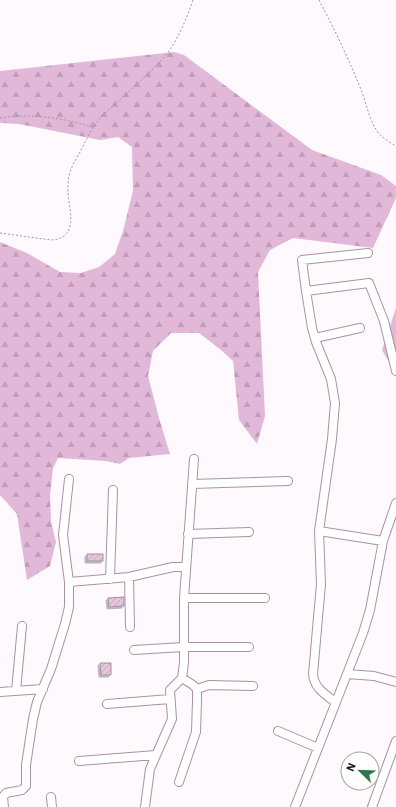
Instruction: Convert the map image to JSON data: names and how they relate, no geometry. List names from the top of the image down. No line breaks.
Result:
{"north":"top left"}
